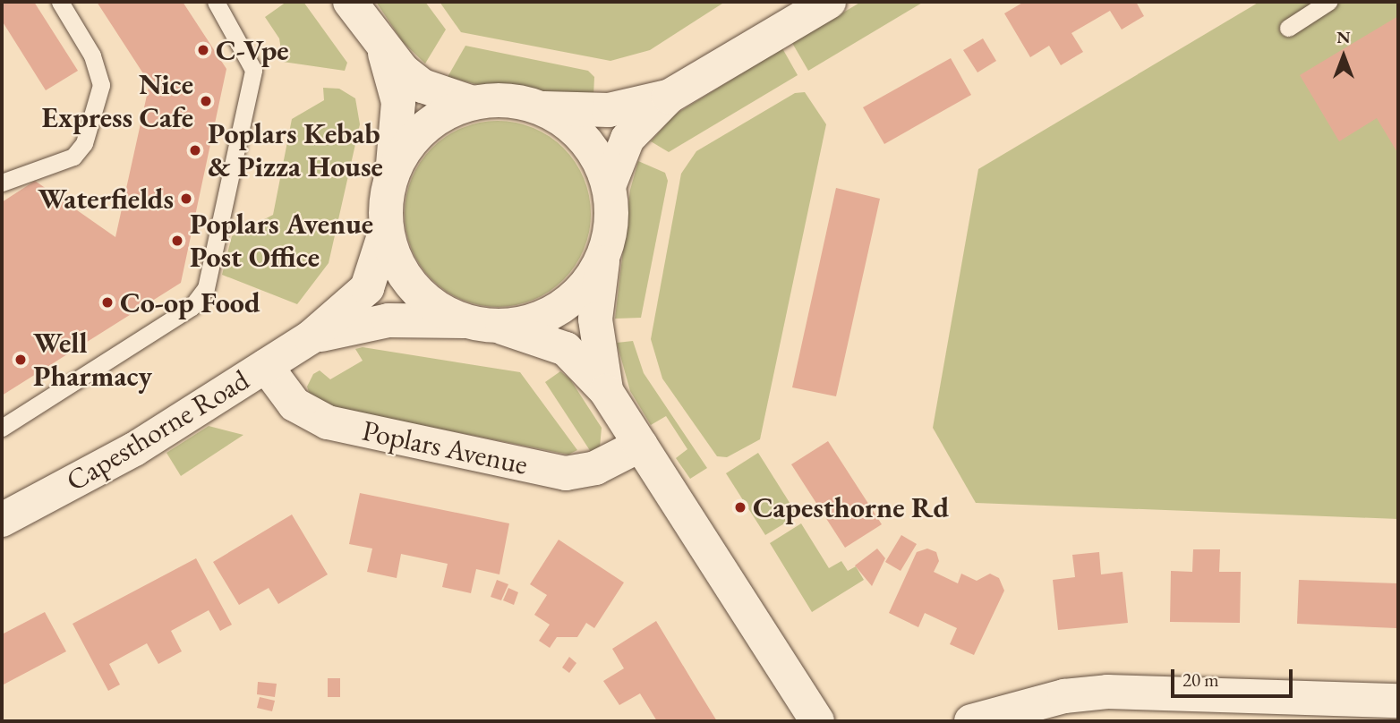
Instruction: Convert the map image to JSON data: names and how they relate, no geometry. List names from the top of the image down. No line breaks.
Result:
{"streets":{"street":["Capesthorne Road","Poplars Avenue"]},"crossings":[["Capesthorne Road","Poplars Avenue"]],"places":["C-Vpe","Nice Express Cafe","Poplars Kebab & Pizza House","Waterfields","Poplars Avenue Post Office","Co-op Food","Well Pharmacy","Capesthorne Rd"],"scale_bar":"20 m","north":"top"}
